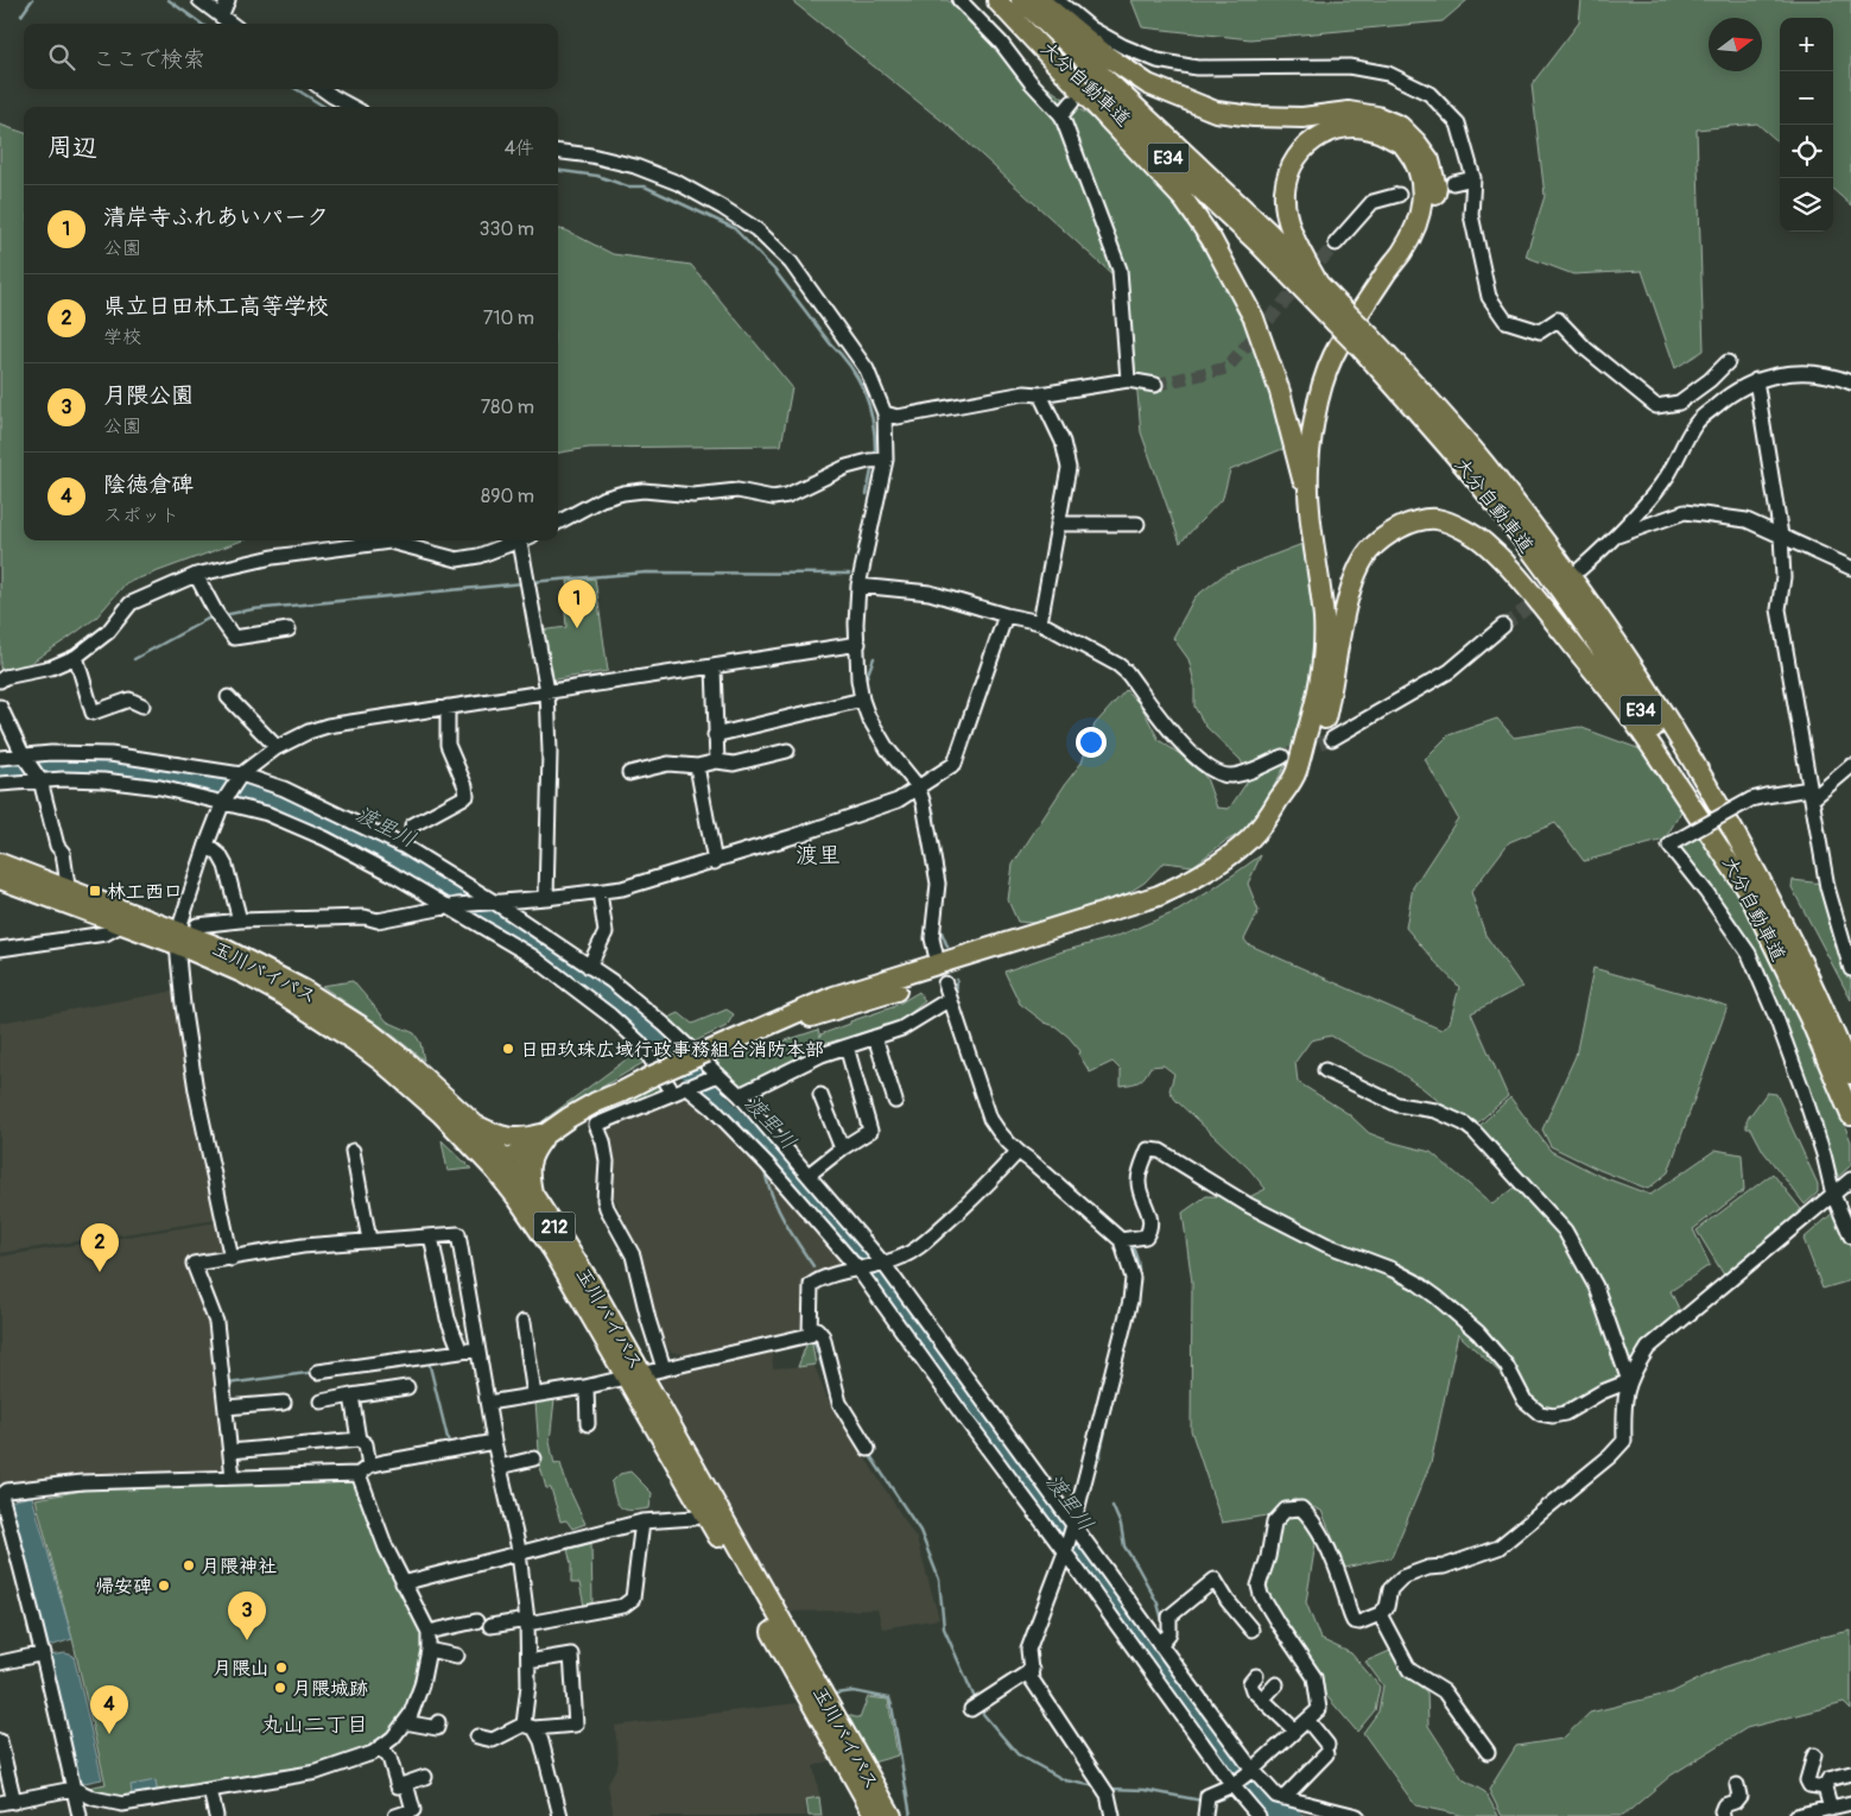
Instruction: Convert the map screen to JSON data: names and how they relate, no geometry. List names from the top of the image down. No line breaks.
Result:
{"streets":{"highway":["大分自動車道","E34","玉川バイパス","212"]},"districts":["渡里","丸山二丁目"],"water":["渡里川"],"places":{"transit":["林工西口"],"other":["日田玖珠広域行政事務組合消防本部","月隈神社","帰安碑","月隈山","月隈城跡"]},"north":"right","page":{"map_buttons":["+","−"],"search":"ここで検索","heading":["周辺","4件"],"list":[{"mark":"1","name":"清岸寺ふれあいパーク","note":"公園","value":"330 m"},{"mark":"2","name":"県立日田林工高等学校","note":"学校","value":"710 m"},{"mark":"3","name":"月隈公園","note":"公園","value":"780 m"},{"mark":"4","name":"陰徳倉碑","note":"スポット","value":"890 m"}],"pins":["1","2","3","4"]}}
